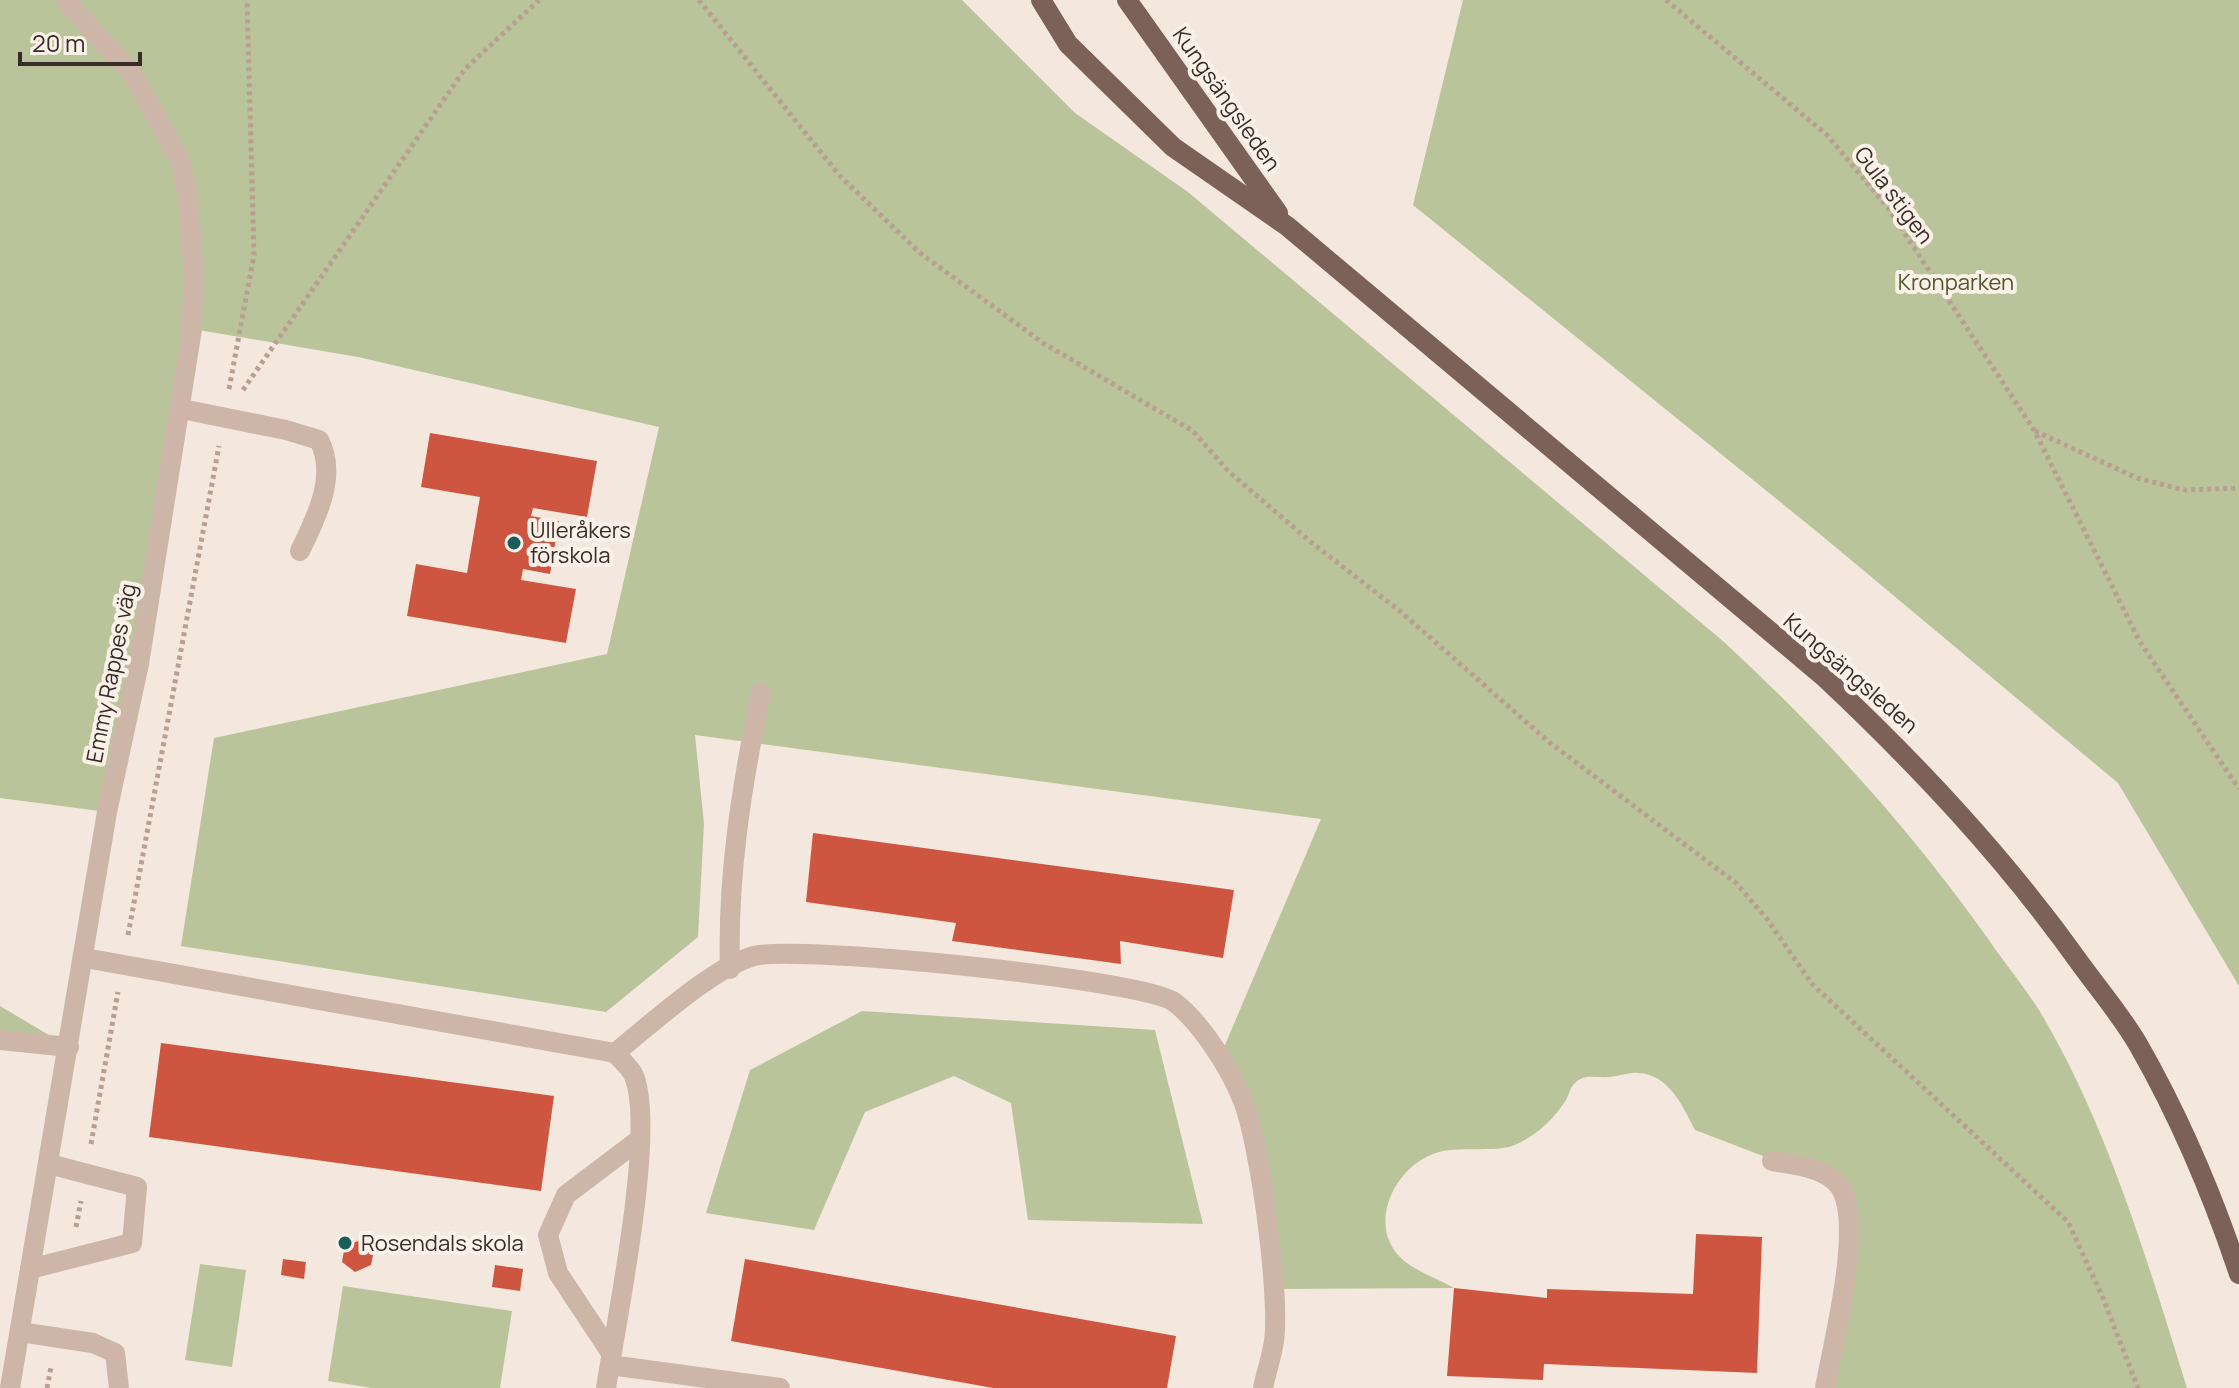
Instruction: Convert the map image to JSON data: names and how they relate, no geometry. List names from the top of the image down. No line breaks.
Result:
{"streets":{"main road":["Kungsängsleden"],"street":["Emmy Rappes väg"],"path":["Gula stigen"]},"parks":["Kronparken"],"places":["Ulleråkers förskola","Rosendals skola"],"scale_bar":"20 m"}
